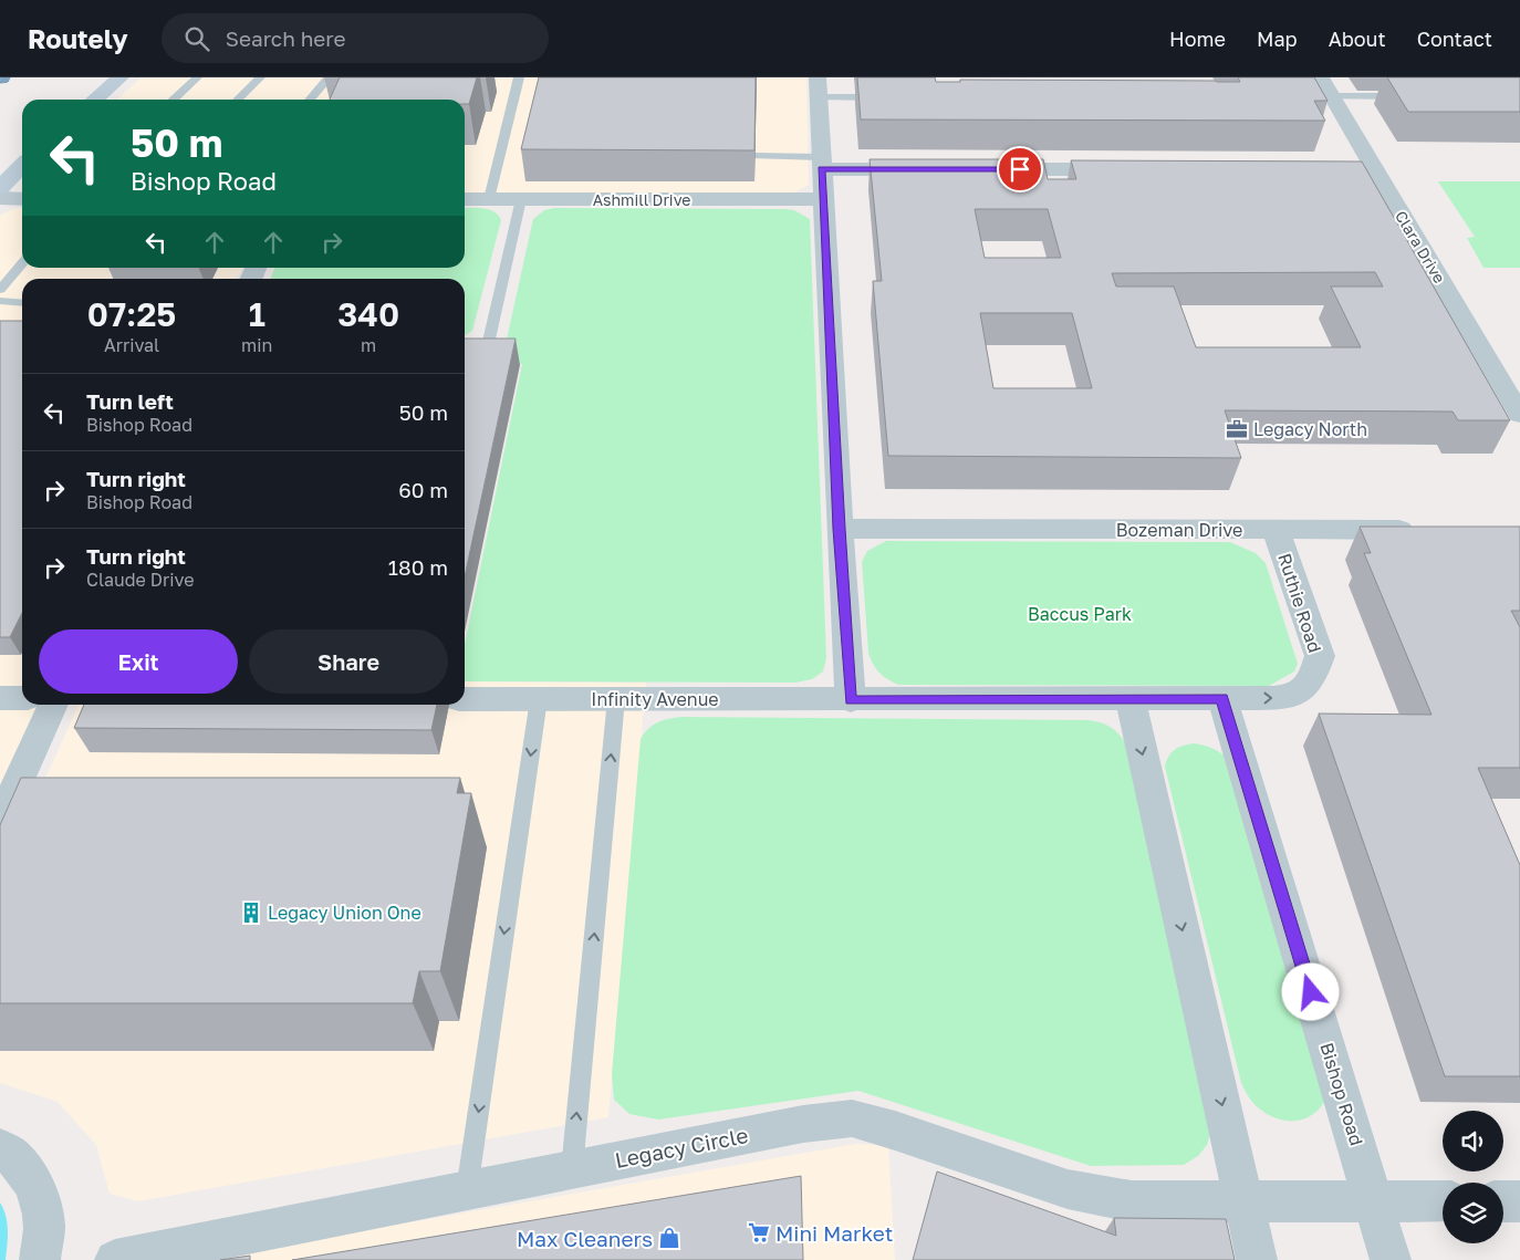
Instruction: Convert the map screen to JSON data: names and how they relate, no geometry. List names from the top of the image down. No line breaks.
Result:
{"streets":{"street":["Ashmill Drive","Clara Drive","Bozeman Drive","Ruthie Road","Infinity Avenue","Bishop Road","Legacy Circle"]},"crossings":[["Bozeman Drive","Ruthie Road"],["Ruthie Road","Bishop Road"],["Bishop Road","Legacy Circle"]],"parks":["Baccus Park"],"places":{"office":["Legacy North"],"building":["Legacy Union One"],"supermarket":["Mini Market"],"shop":["Max Cleaners"]},"page":{"header":"Routely","search":"Search here","nav":["Home","Map","About","Contact"],"turn":["50 m","Bishop Road"],"eta":["07:25","Arrival","1","min","340","m"],"list":[{"name":"Turn left","note":"Bishop Road","value":"50 m"},{"name":"Turn right","note":"Bishop Road","value":"60 m"},{"name":"Turn right","note":"Claude Drive","value":"180 m"}],"buttons":["Exit","Share"]}}
